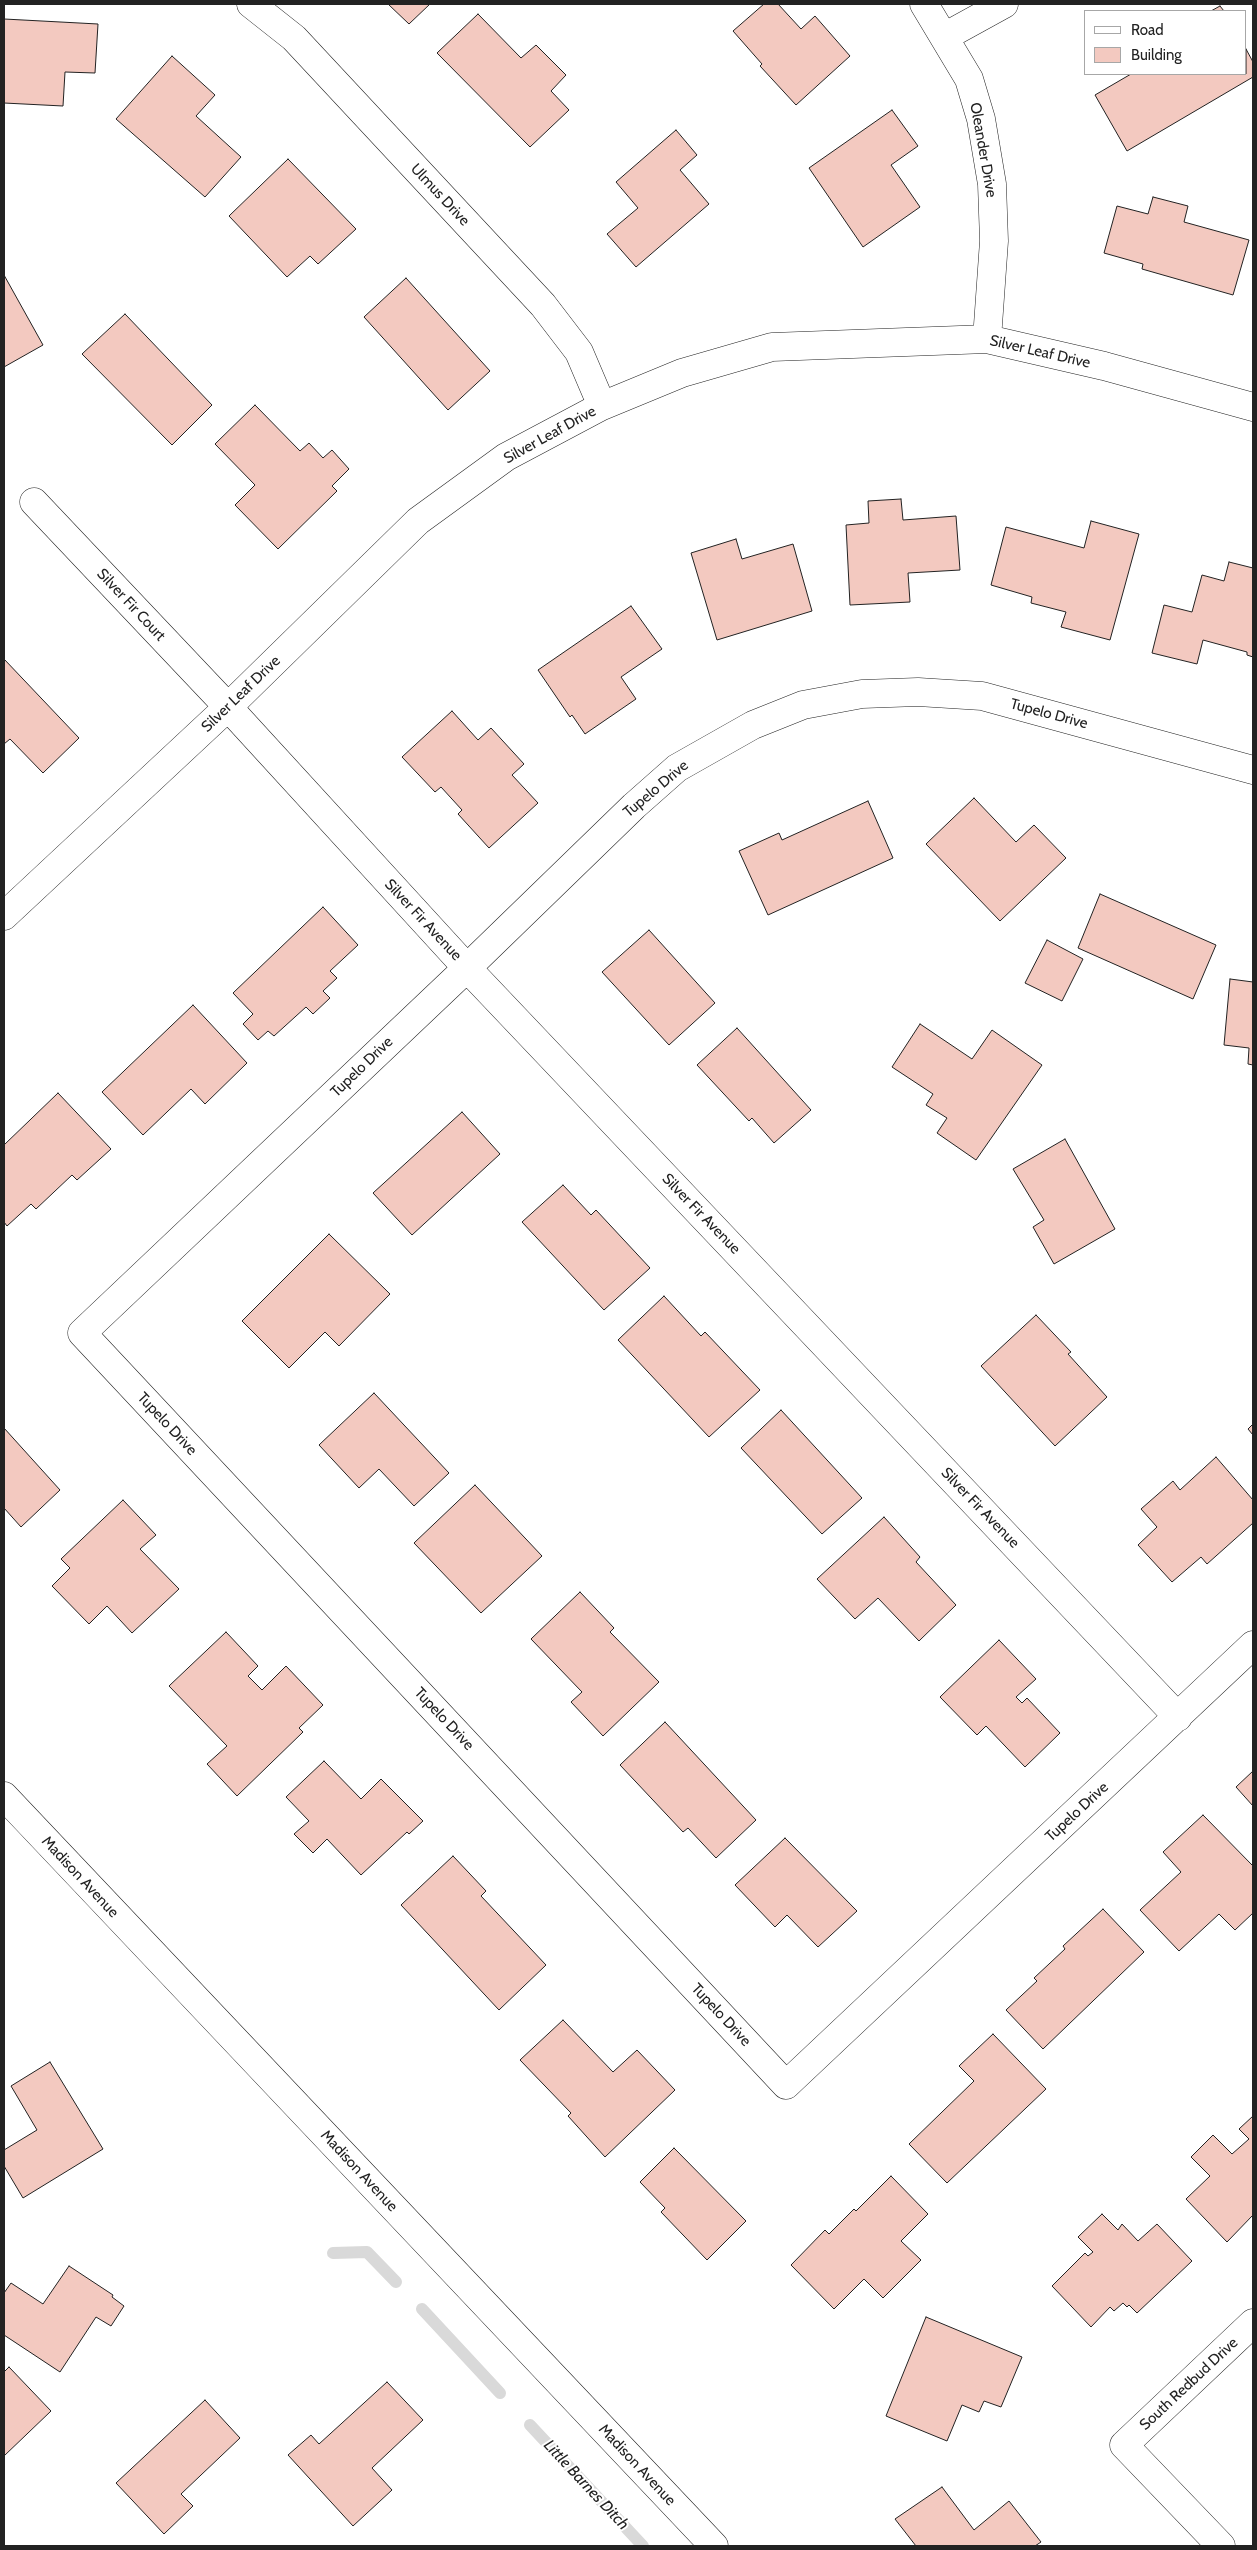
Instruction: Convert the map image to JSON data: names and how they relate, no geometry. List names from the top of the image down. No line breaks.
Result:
{"streets":{"street":["Oleander Drive","Ulmus Drive","Silver Leaf Drive","Silver Fir Court","Tupelo Drive","Silver Fir Avenue","Madison Avenue","South Redbud Drive"]},"crossings":[["Oleander Drive","Silver Leaf Drive"],["Ulmus Drive","Silver Leaf Drive"],["Silver Leaf Drive","Silver Fir Court"],["Silver Leaf Drive","Silver Fir Avenue"],["Silver Fir Court","Silver Fir Avenue"],["Tupelo Drive","Silver Fir Avenue"]],"water":["Little Barnes Ditch"],"legend":["Road","Building"]}
